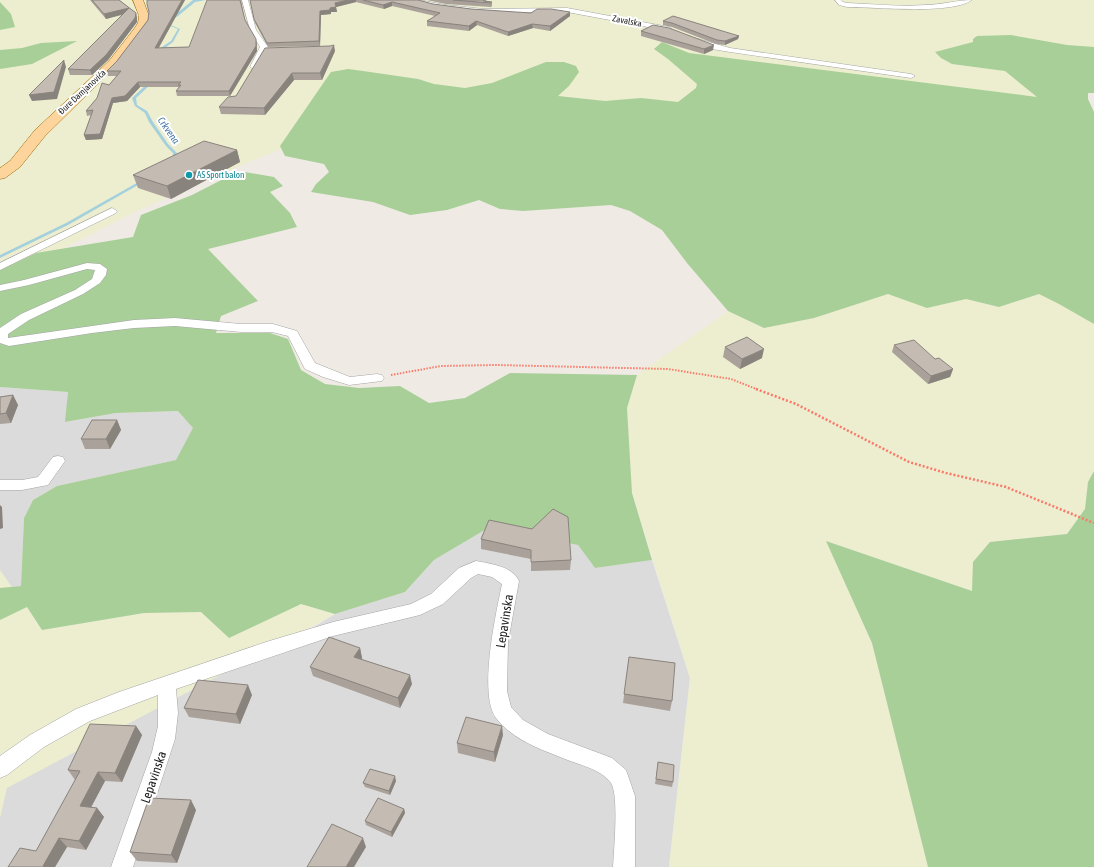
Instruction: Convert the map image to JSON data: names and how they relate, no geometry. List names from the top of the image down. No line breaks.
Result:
{"streets":{"main road":["Đure Damjanovića"],"street":["Zavalska","Lepavinska"]},"water":["Crkvena"],"places":["AS Sport balon"]}
